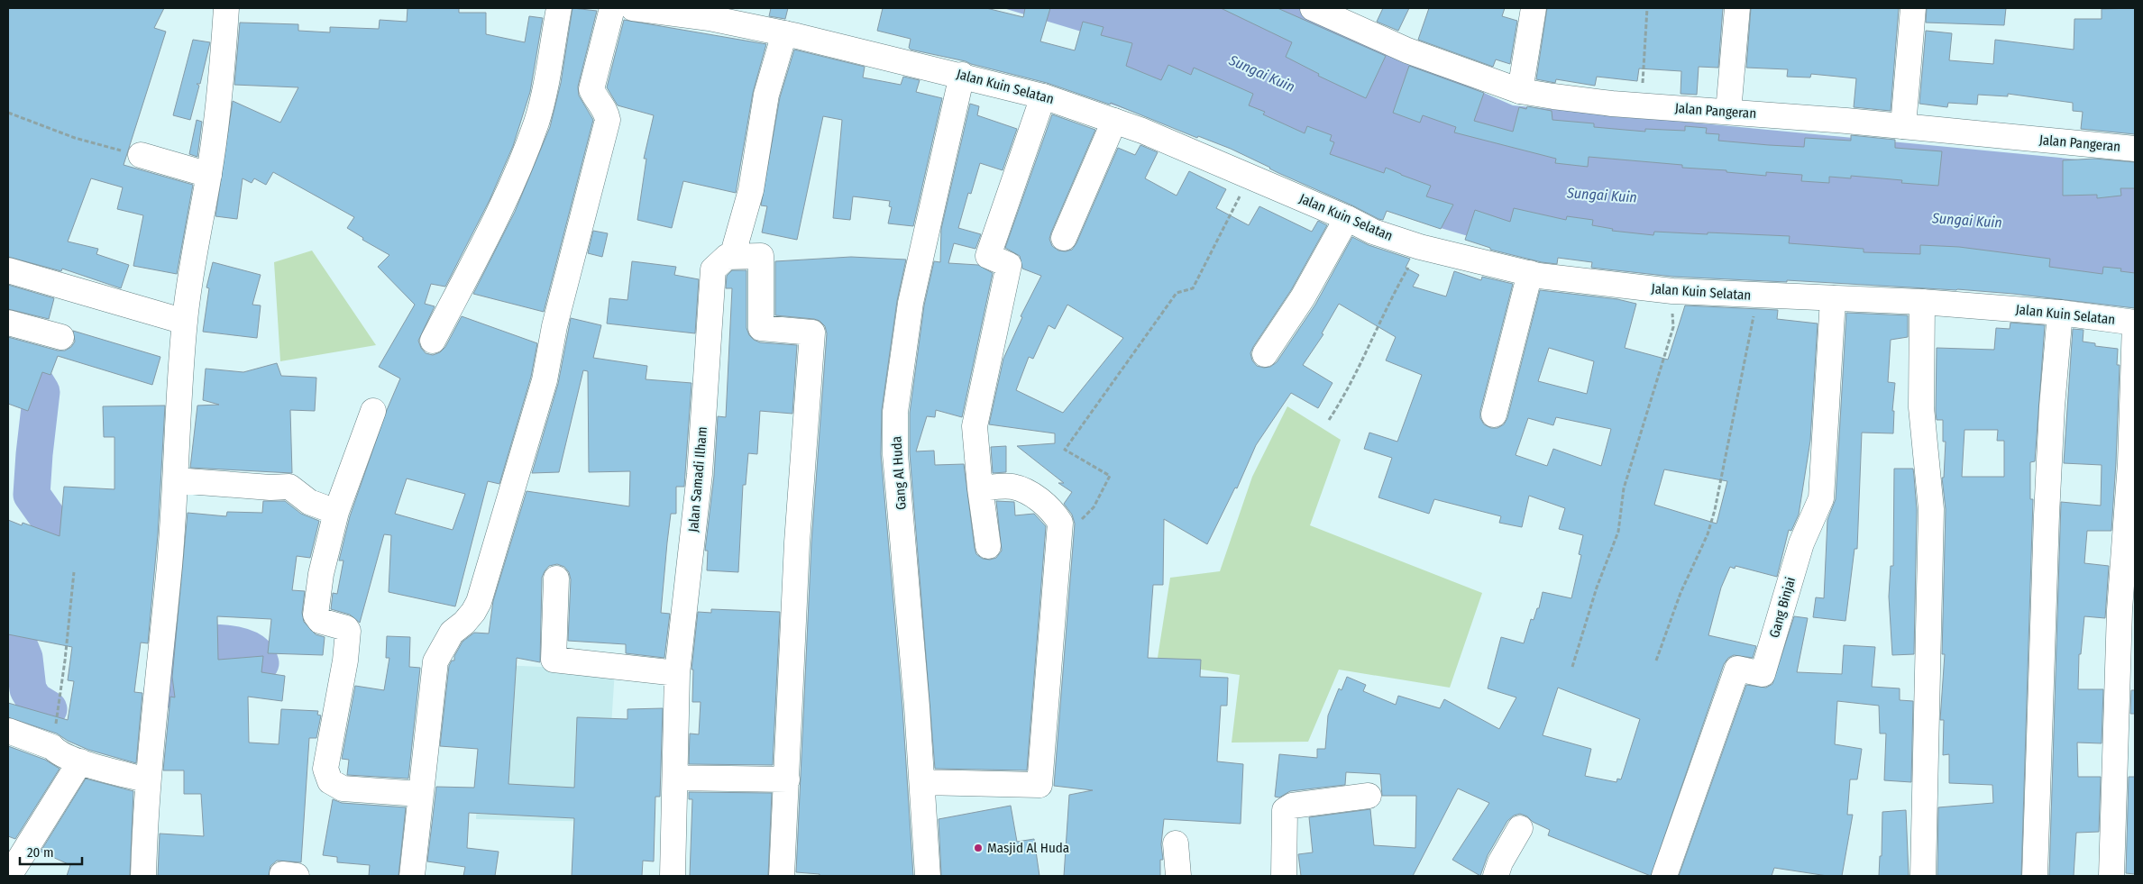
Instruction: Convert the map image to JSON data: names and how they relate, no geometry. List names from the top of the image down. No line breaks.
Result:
{"streets":{"street":["Jalan Kuin Selatan","Jalan Pangeran","Gang Al Huda","Jalan Samadi Ilham","Gang Binjai"]},"crossings":[["Jalan Kuin Selatan","Gang Al Huda"],["Jalan Kuin Selatan","Gang Binjai"]],"water":["Sungai Kuin"],"places":["Masjid Al Huda"],"scale_bar":"20 m"}
